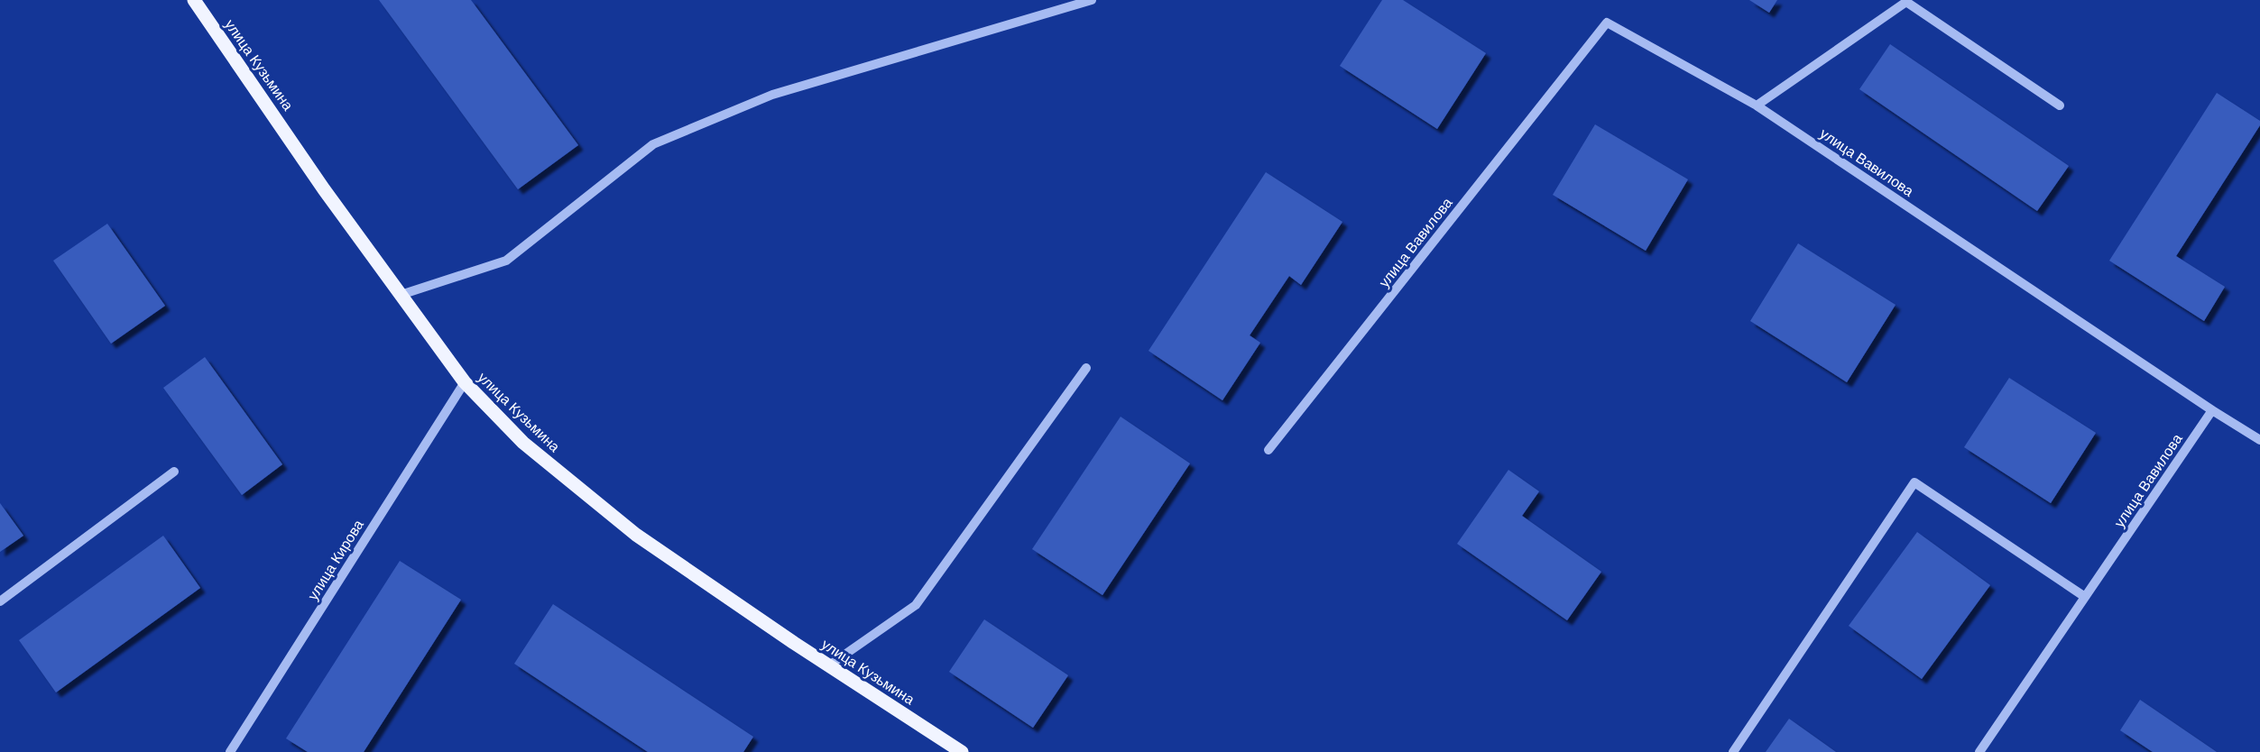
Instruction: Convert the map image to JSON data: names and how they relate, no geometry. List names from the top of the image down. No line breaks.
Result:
{"streets":{"main road":["улица Кузьмина"],"street":["улица Вавилова","улица Кирова"]},"crossings":[["улица Кузьмина","улица Кирова"]]}
